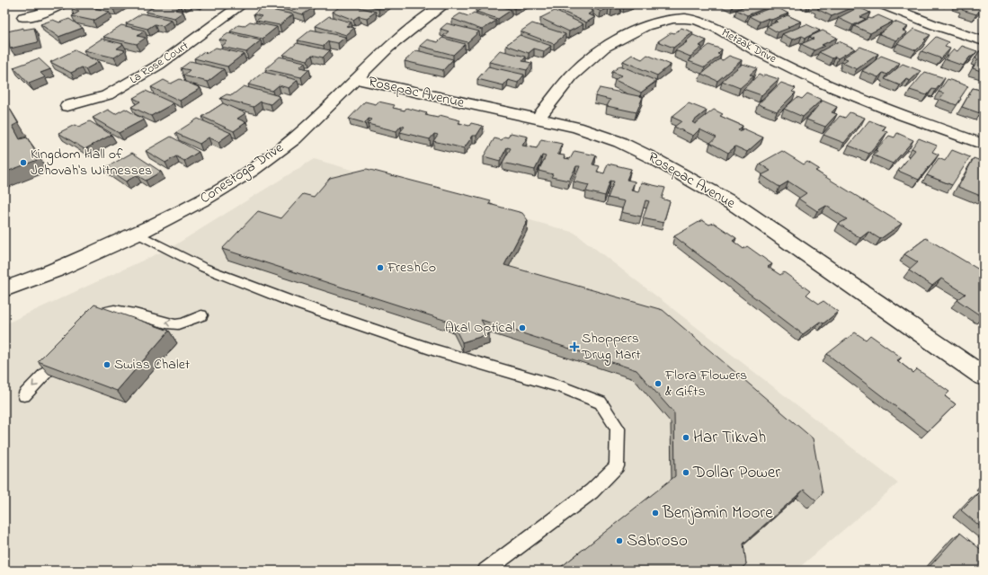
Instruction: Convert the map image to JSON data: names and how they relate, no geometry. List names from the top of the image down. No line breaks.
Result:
{"streets":{"street":["Metzak Drive","La Rose Court","Rosepac Avenue","Conestoga Drive"]},"crossings":[["Metzak Drive","Rosepac Avenue"],["Rosepac Avenue","Conestoga Drive"]],"places":{"other":["Kingdom Hall of Jehovah's Witnesses","FreshCo","Akal Optical","Swiss Chalet","Flora Flowers & Gifts","Har Tikvah","Dollar Power","Benjamin Moore","Sabroso"],"health":["Shoppers Drug Mart"]}}
